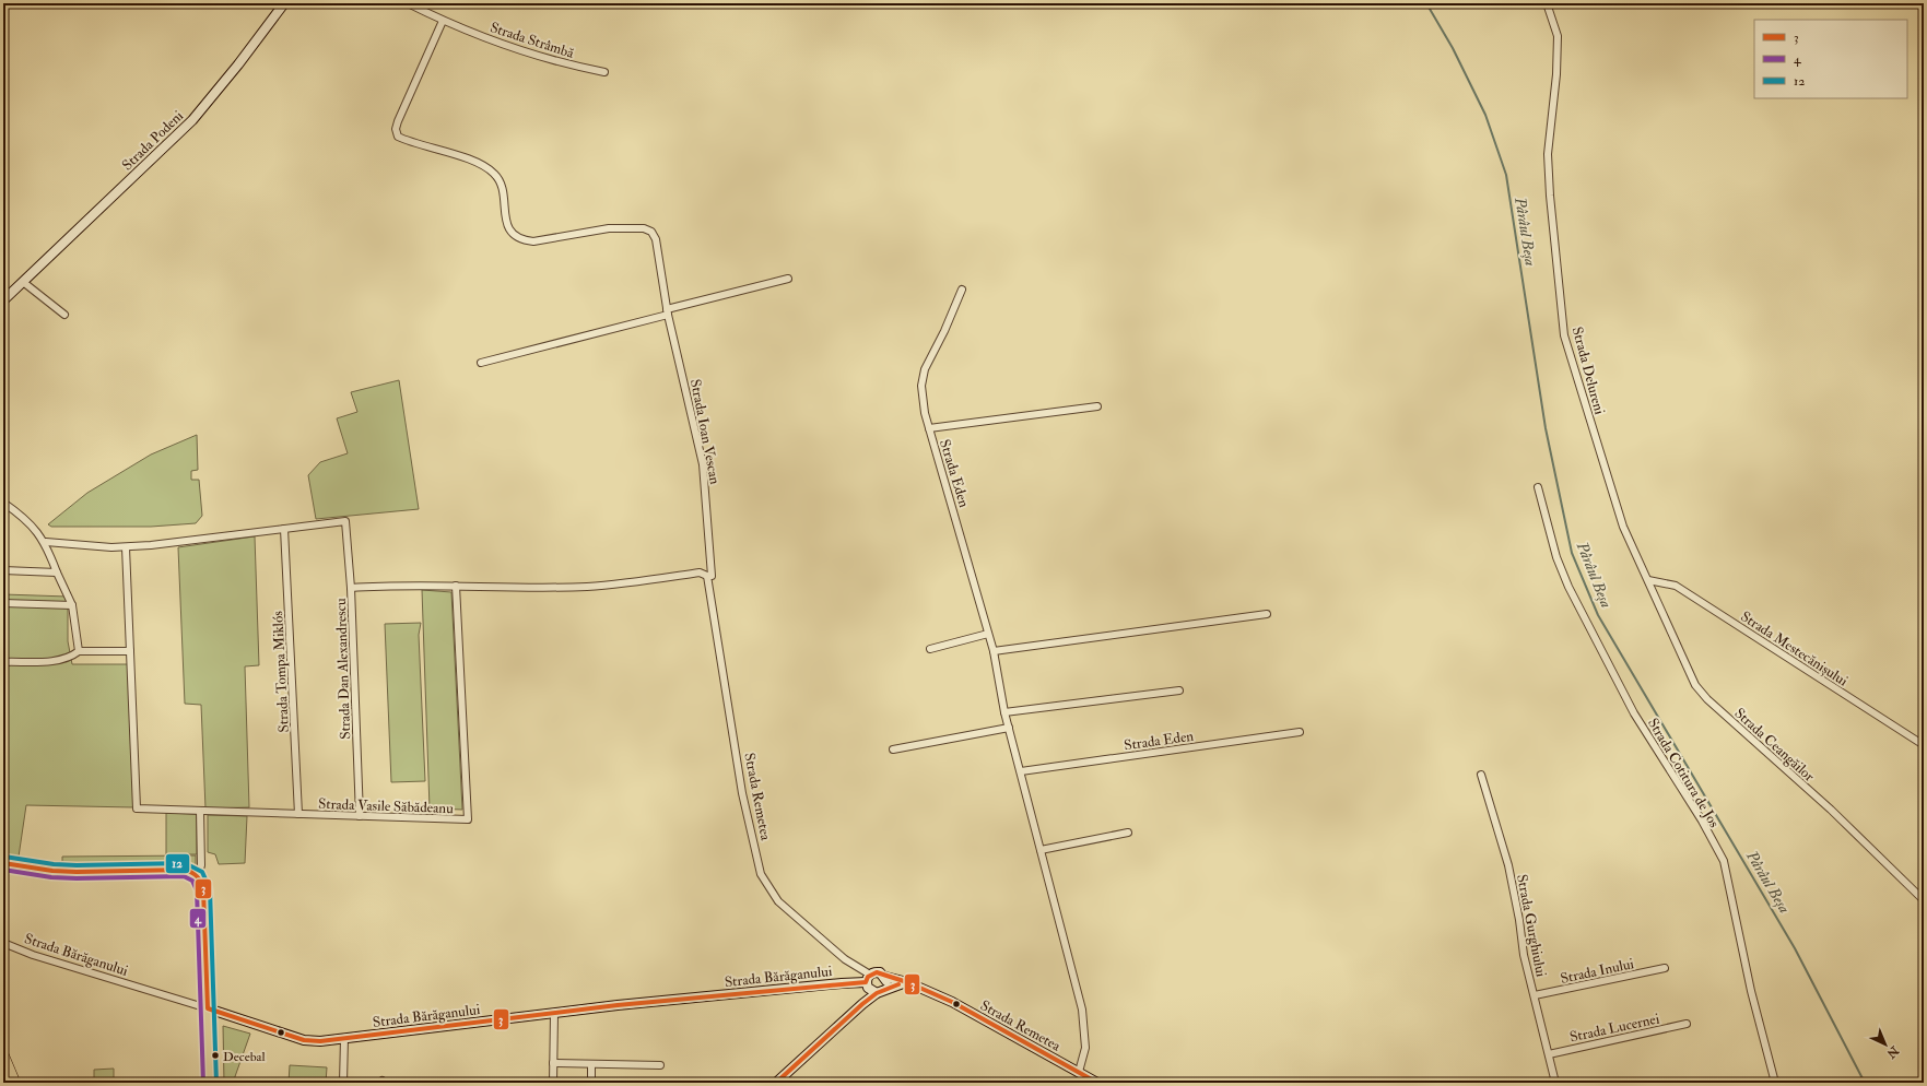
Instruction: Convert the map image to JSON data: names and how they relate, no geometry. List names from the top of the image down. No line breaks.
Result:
{"streets":{"street":["Strada Strâmbă","Strada Podeni","Strada Delureni","Strada Ioan Vescan","Strada Eden","Strada Mestecănișului","Strada Dan Alexandrescu","Strada Tompa Miklós","Strada Ceangăilor","Strada Cotitura de Jos","Strada Remetea","Strada Vasile Săbădeanu","Strada Gurghiului","Strada Bărăganului","Strada Inului","Strada Lucernei"]},"crossings":[["Strada Strâmbă","Strada Ioan Vescan"],["Strada Delureni","Strada Mestecănișului"],["Strada Delureni","Strada Ceangăilor"],["Strada Ioan Vescan","Strada Remetea"],["Strada Eden","Strada Remetea"],["Strada Mestecănișului","Strada Ceangăilor"],["Strada Dan Alexandrescu","Strada Tompa Miklós"],["Strada Dan Alexandrescu","Strada Vasile Săbădeanu"],["Strada Tompa Miklós","Strada Vasile Săbădeanu"],["Strada Remetea","Strada Bărăganului"],["Strada Gurghiului","Strada Inului"],["Strada Gurghiului","Strada Lucernei"]],"water":["Pârâul Beșa"],"places":["Decebal"],"lines":["transit line 12","transit line 3","transit line 4"],"legend":["3","4","12"],"north":"bottom right"}
